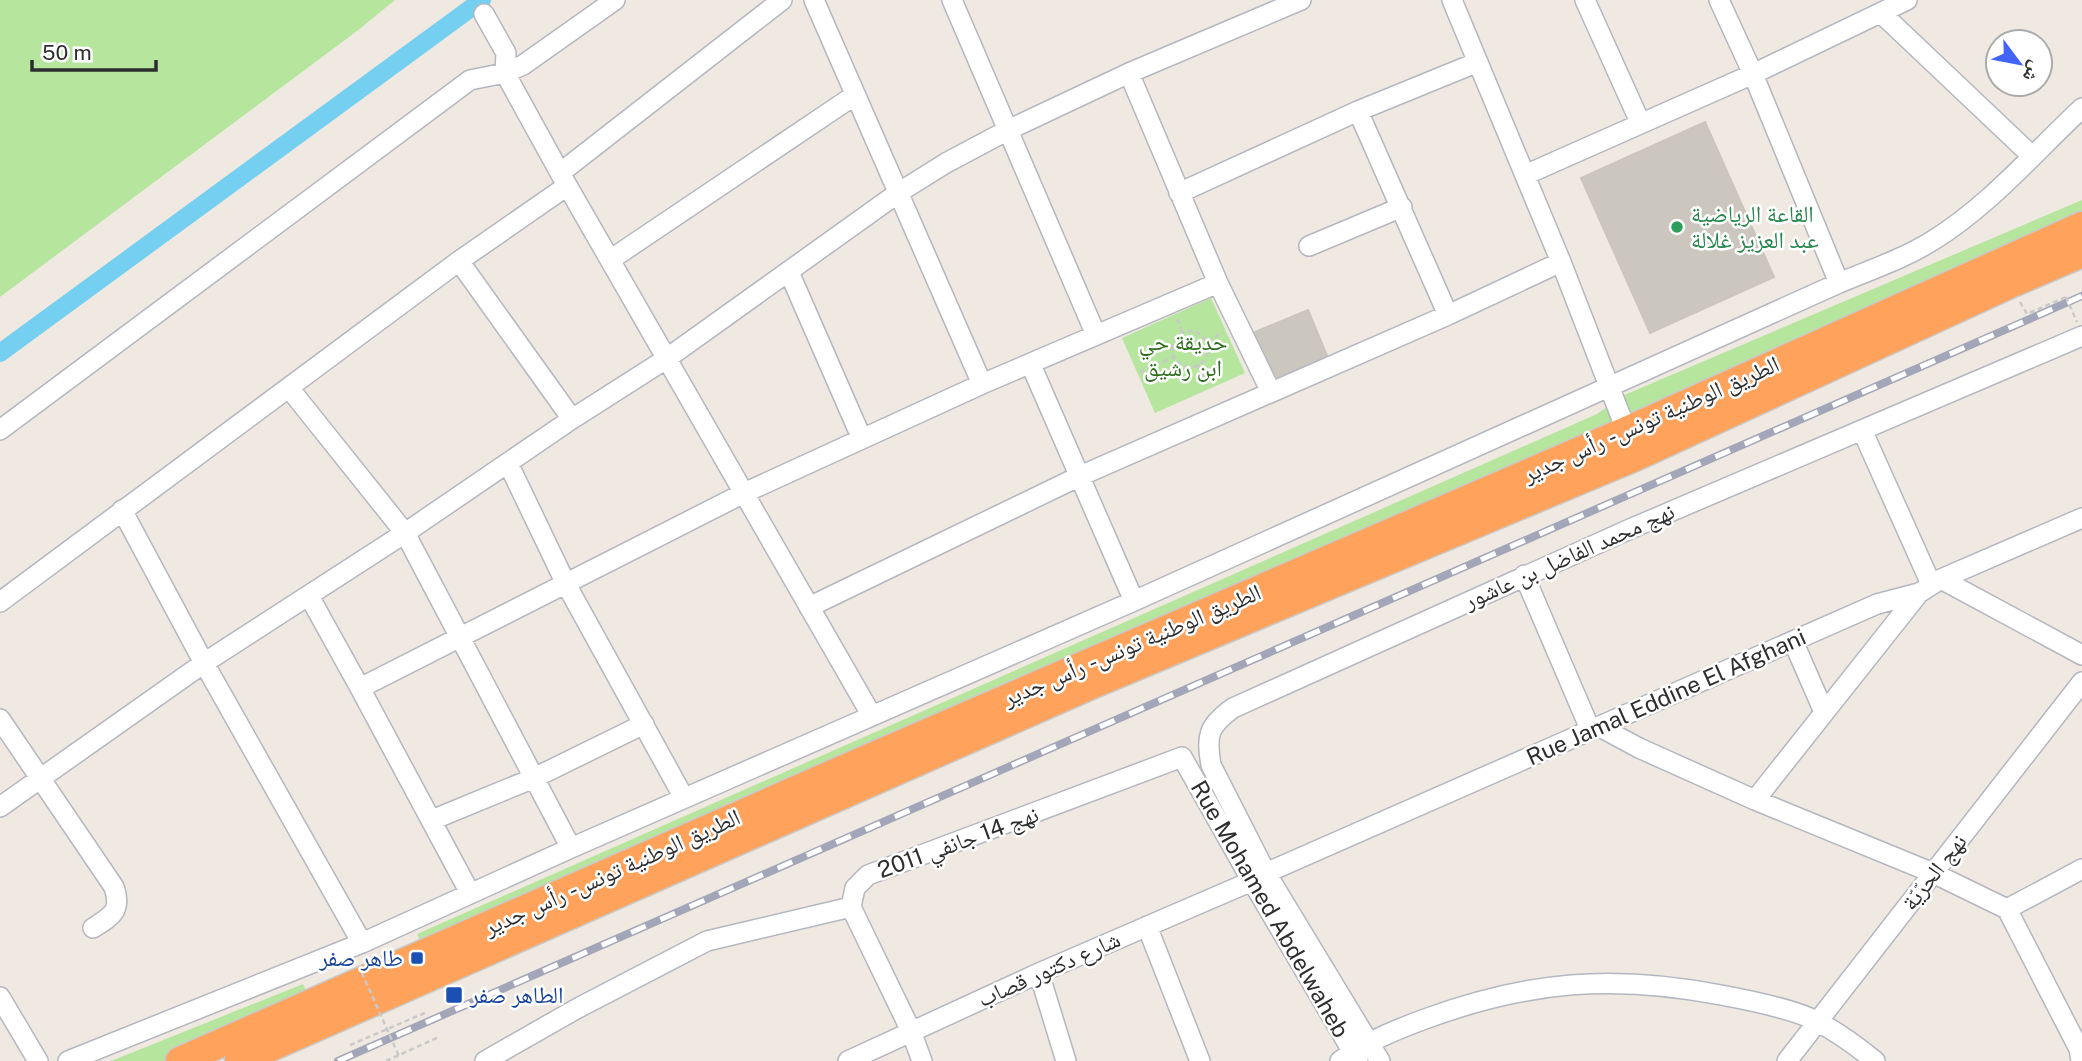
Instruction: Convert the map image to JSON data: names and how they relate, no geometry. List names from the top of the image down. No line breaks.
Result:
{"streets":{"highway":["الطريق الوطنية تونس - رأس جدير"],"street":["نهج محمد الفاضل بن عاشور","Rue Jamal Eddine El Afghani","نهج 14 جانفي 2011","نهج الحرّيّة","Rue Mohamed Abdelwaheb","شارع دكتور قصاب"]},"crossings":[["نهج محمد الفاضل بن عاشور","Rue Jamal Eddine El Afghani"],["نهج محمد الفاضل بن عاشور","Rue Mohamed Abdelwaheb"],["نهج محمد الفاضل بن عاشور","شارع دكتور قصاب"],["Rue Jamal Eddine El Afghani","Rue Mohamed Abdelwaheb"],["Rue Jamal Eddine El Afghani","شارع دكتور قصاب"],["نهج 14 جانفي 2011","Rue Mohamed Abdelwaheb"],["Rue Mohamed Abdelwaheb","شارع دكتور قصاب"]],"parks":["حديقة حي ابن رشيق"],"places":{"other":["القاعة الرياضية عبد العزيز غلالة"],"transit":["طاهر صفر","الطاهر صفر"]},"scale_bar":"50 m","north":"bottom right"}
